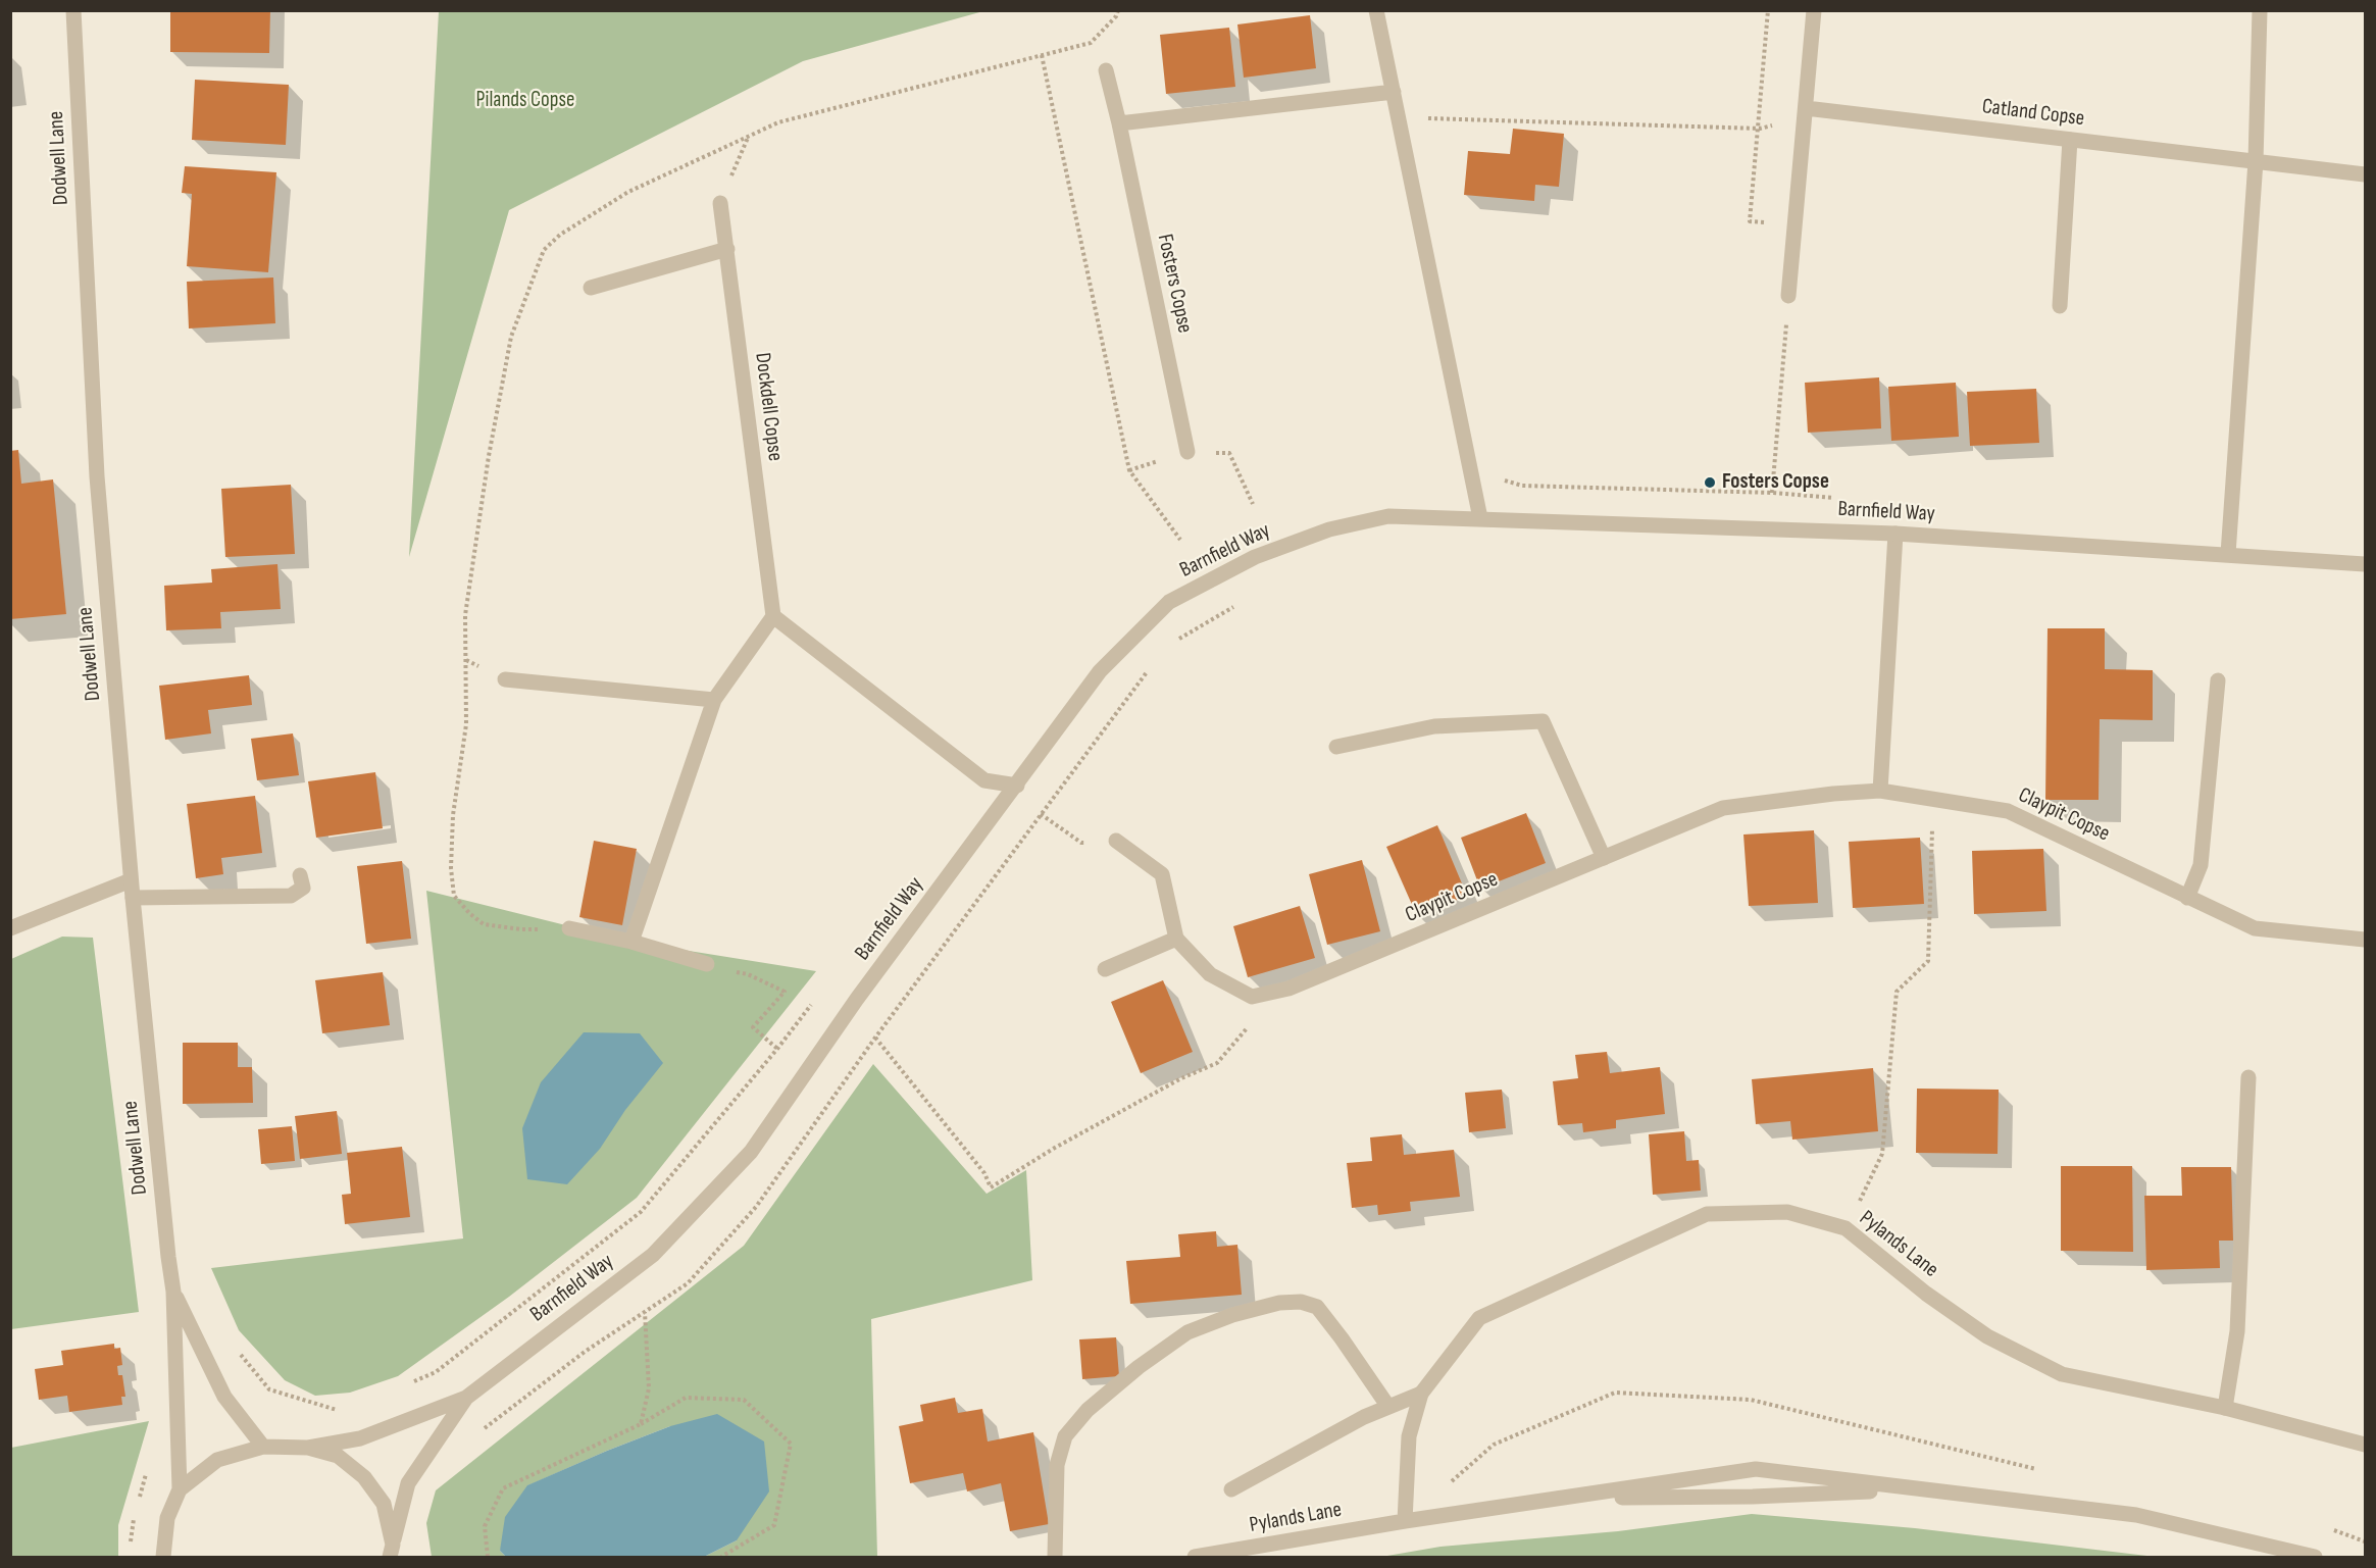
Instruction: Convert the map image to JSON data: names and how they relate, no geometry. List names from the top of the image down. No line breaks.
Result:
{"streets":{"street":["Catland Copse","Dodwell Lane","Fosters Copse","Dockdell Copse","Barnfield Way","Claypit Copse","Pylands Lane"]},"parks":["Pilands Copse"],"places":["Fosters Copse"]}
